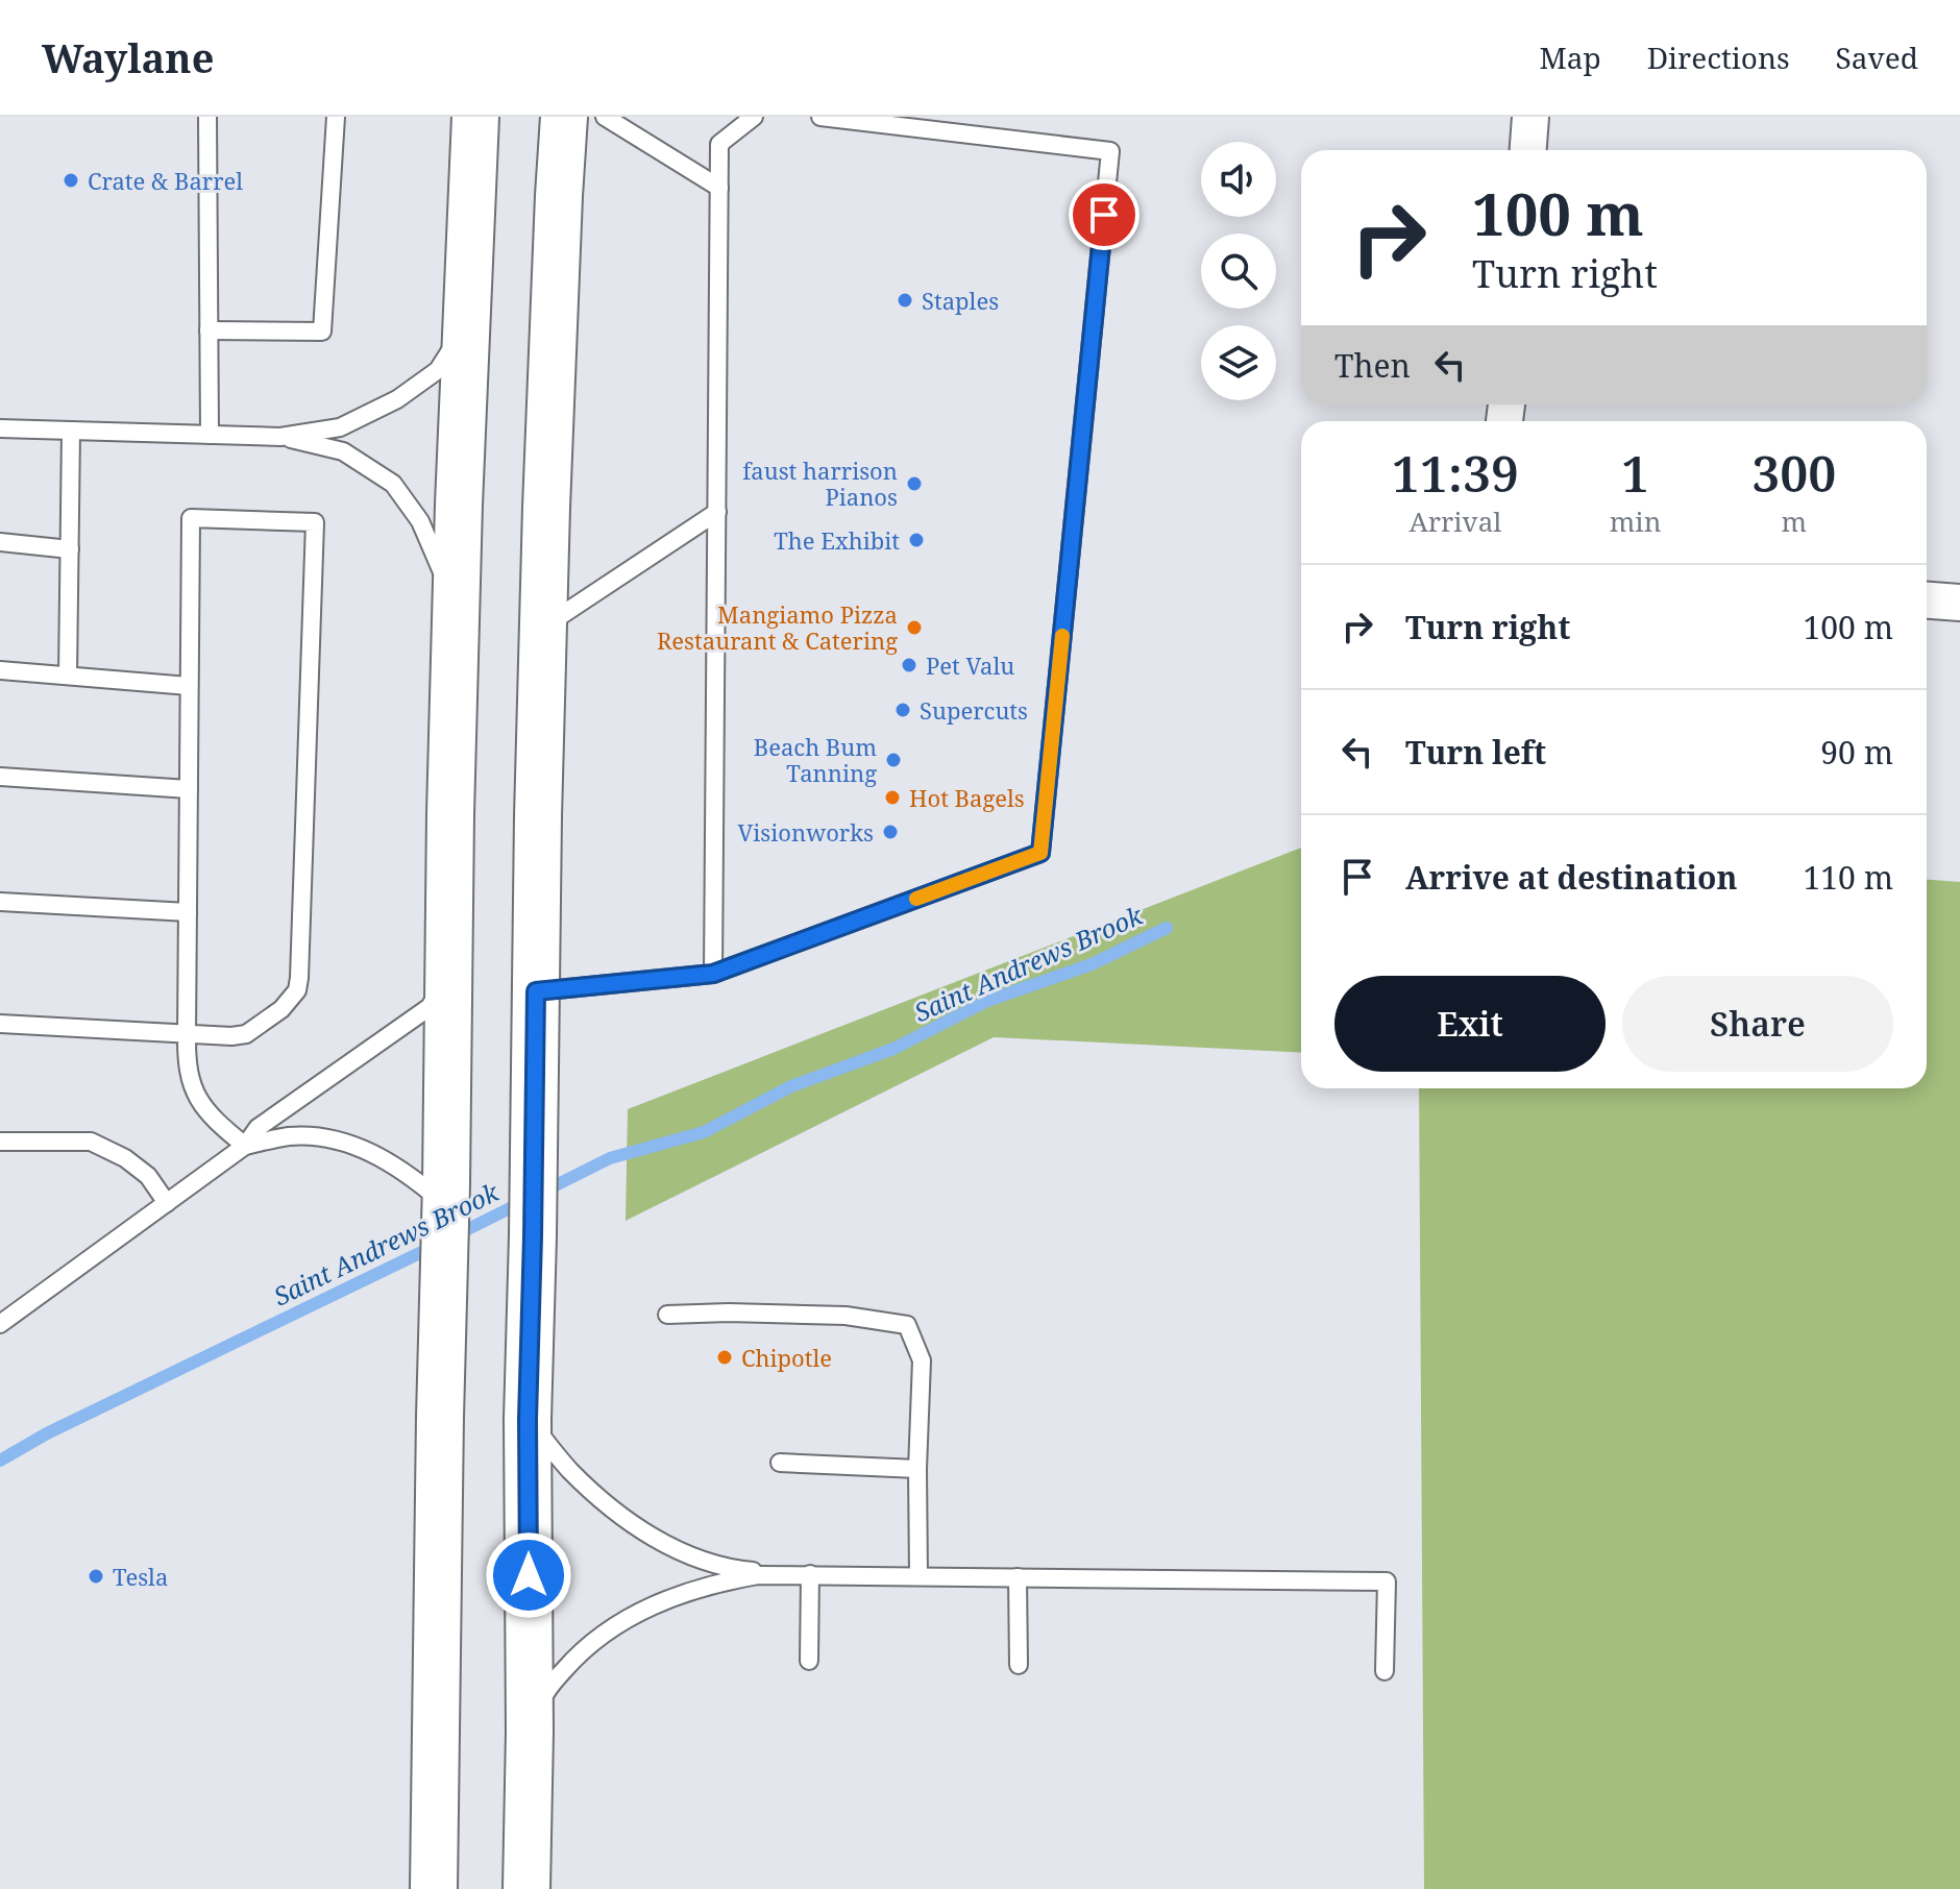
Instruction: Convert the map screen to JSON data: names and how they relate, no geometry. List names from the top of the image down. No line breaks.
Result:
{"water":["Saint Andrews Brook"],"places":["Crate & Barrel","Staples","faust harrison Pianos","The Exhibit","Mangiamo Pizza Restaurant & Catering","Pet Valu","Supercuts","Beach Bum Tanning","Hot Bagels","Visionworks","Chipotle","Tesla"],"page":{"header":"Waylane","nav":["Map","Directions","Saved"],"turn":["100 m","Turn right"],"then":"Then","eta":["11:39","Arrival","1","min","300","m"],"list":[{"name":"Turn right","value":"100 m"},{"name":"Turn left","value":"90 m"},{"name":"Arrive at destination","value":"110 m"}],"buttons":["Exit","Share"]}}
